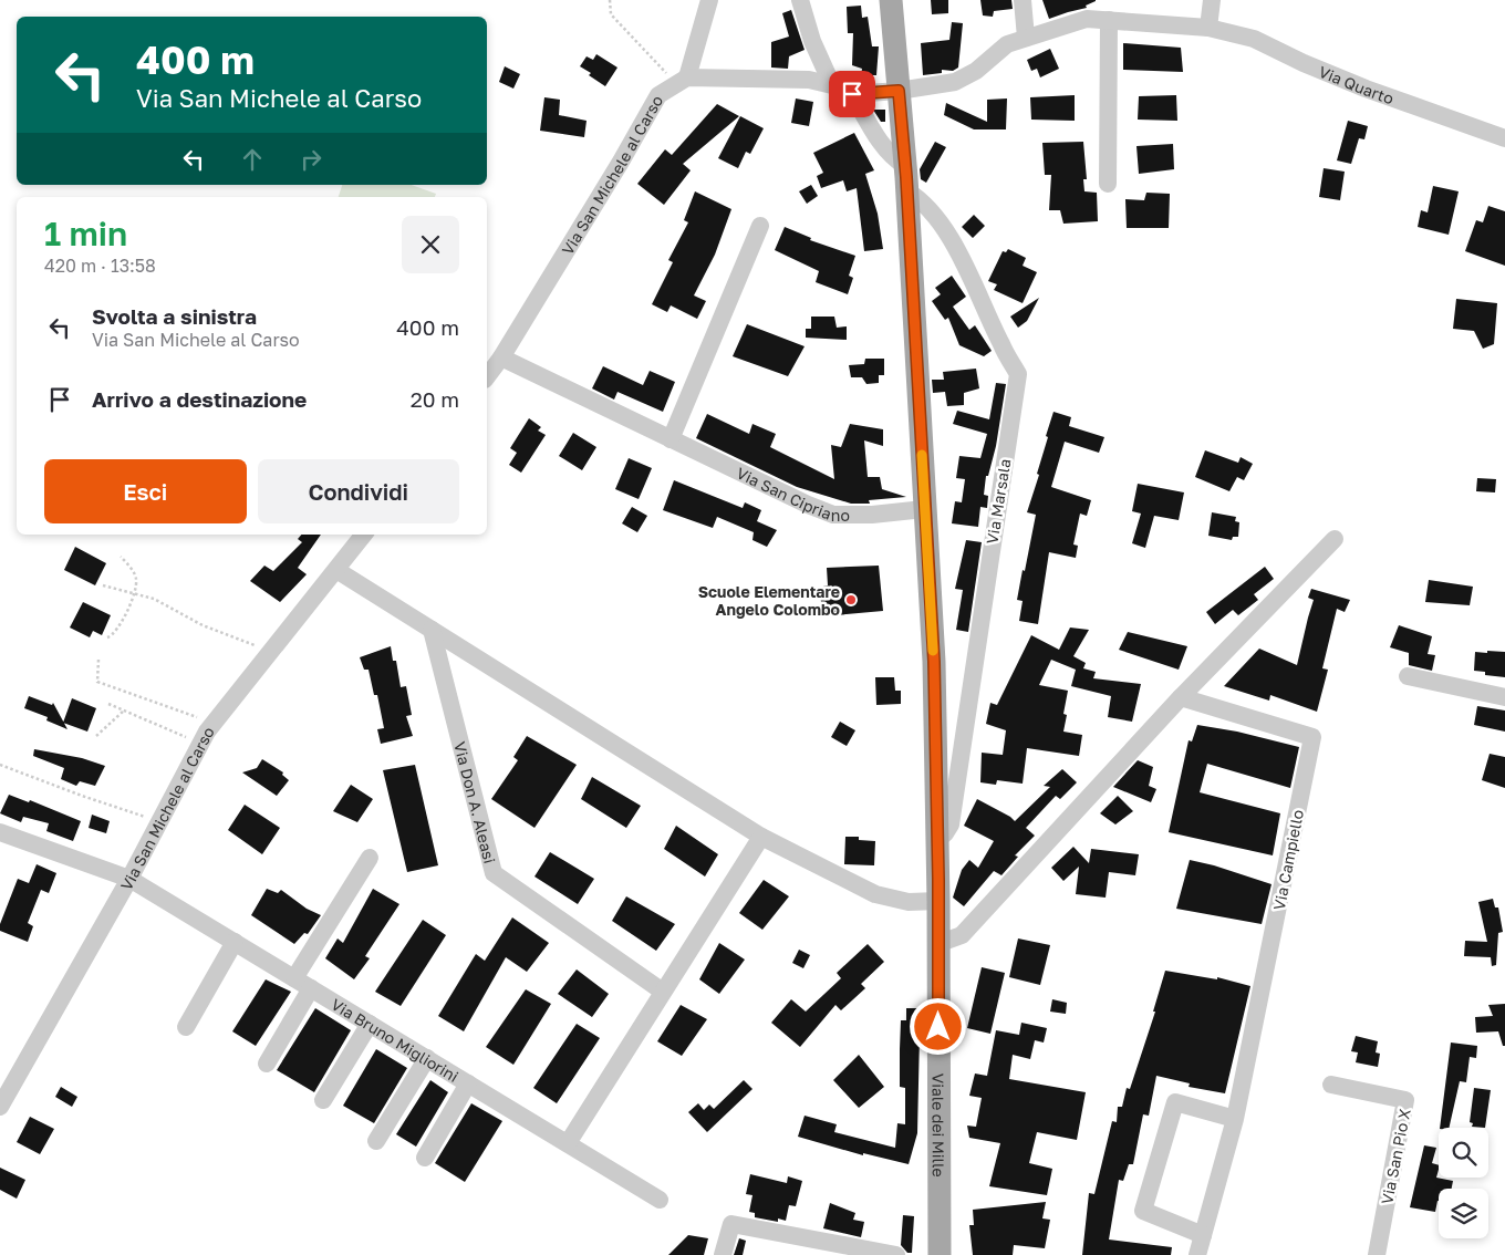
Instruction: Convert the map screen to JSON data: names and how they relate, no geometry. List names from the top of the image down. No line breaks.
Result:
{"streets":{"main road":["Viale dei Mille"],"street":["Via Quarto","Via San Michele al Carso","Via San Cipriano","Via Marsala","Via Don A. Aleasi","Via Campiello","Via Bruno Migliorini","Via San Pio X"]},"crossings":[["Via Quarto","Viale dei Mille"],["Via San Michele al Carso","Via San Cipriano"],["Via San Michele al Carso","Via Bruno Migliorini"],["Via San Cipriano","Viale dei Mille"],["Via Marsala","Viale dei Mille"]],"places":["Scuole Elementare Angelo Colombo"],"page":{"turn":["400 m","Via San Michele al Carso"],"heading":["1 min","420 m · 13:58"],"list":[{"name":"Svolta a sinistra","note":"Via San Michele al Carso","value":"400 m"},{"name":"Arrivo a destinazione","value":"20 m"}],"buttons":["Esci","Condividi"]}}
